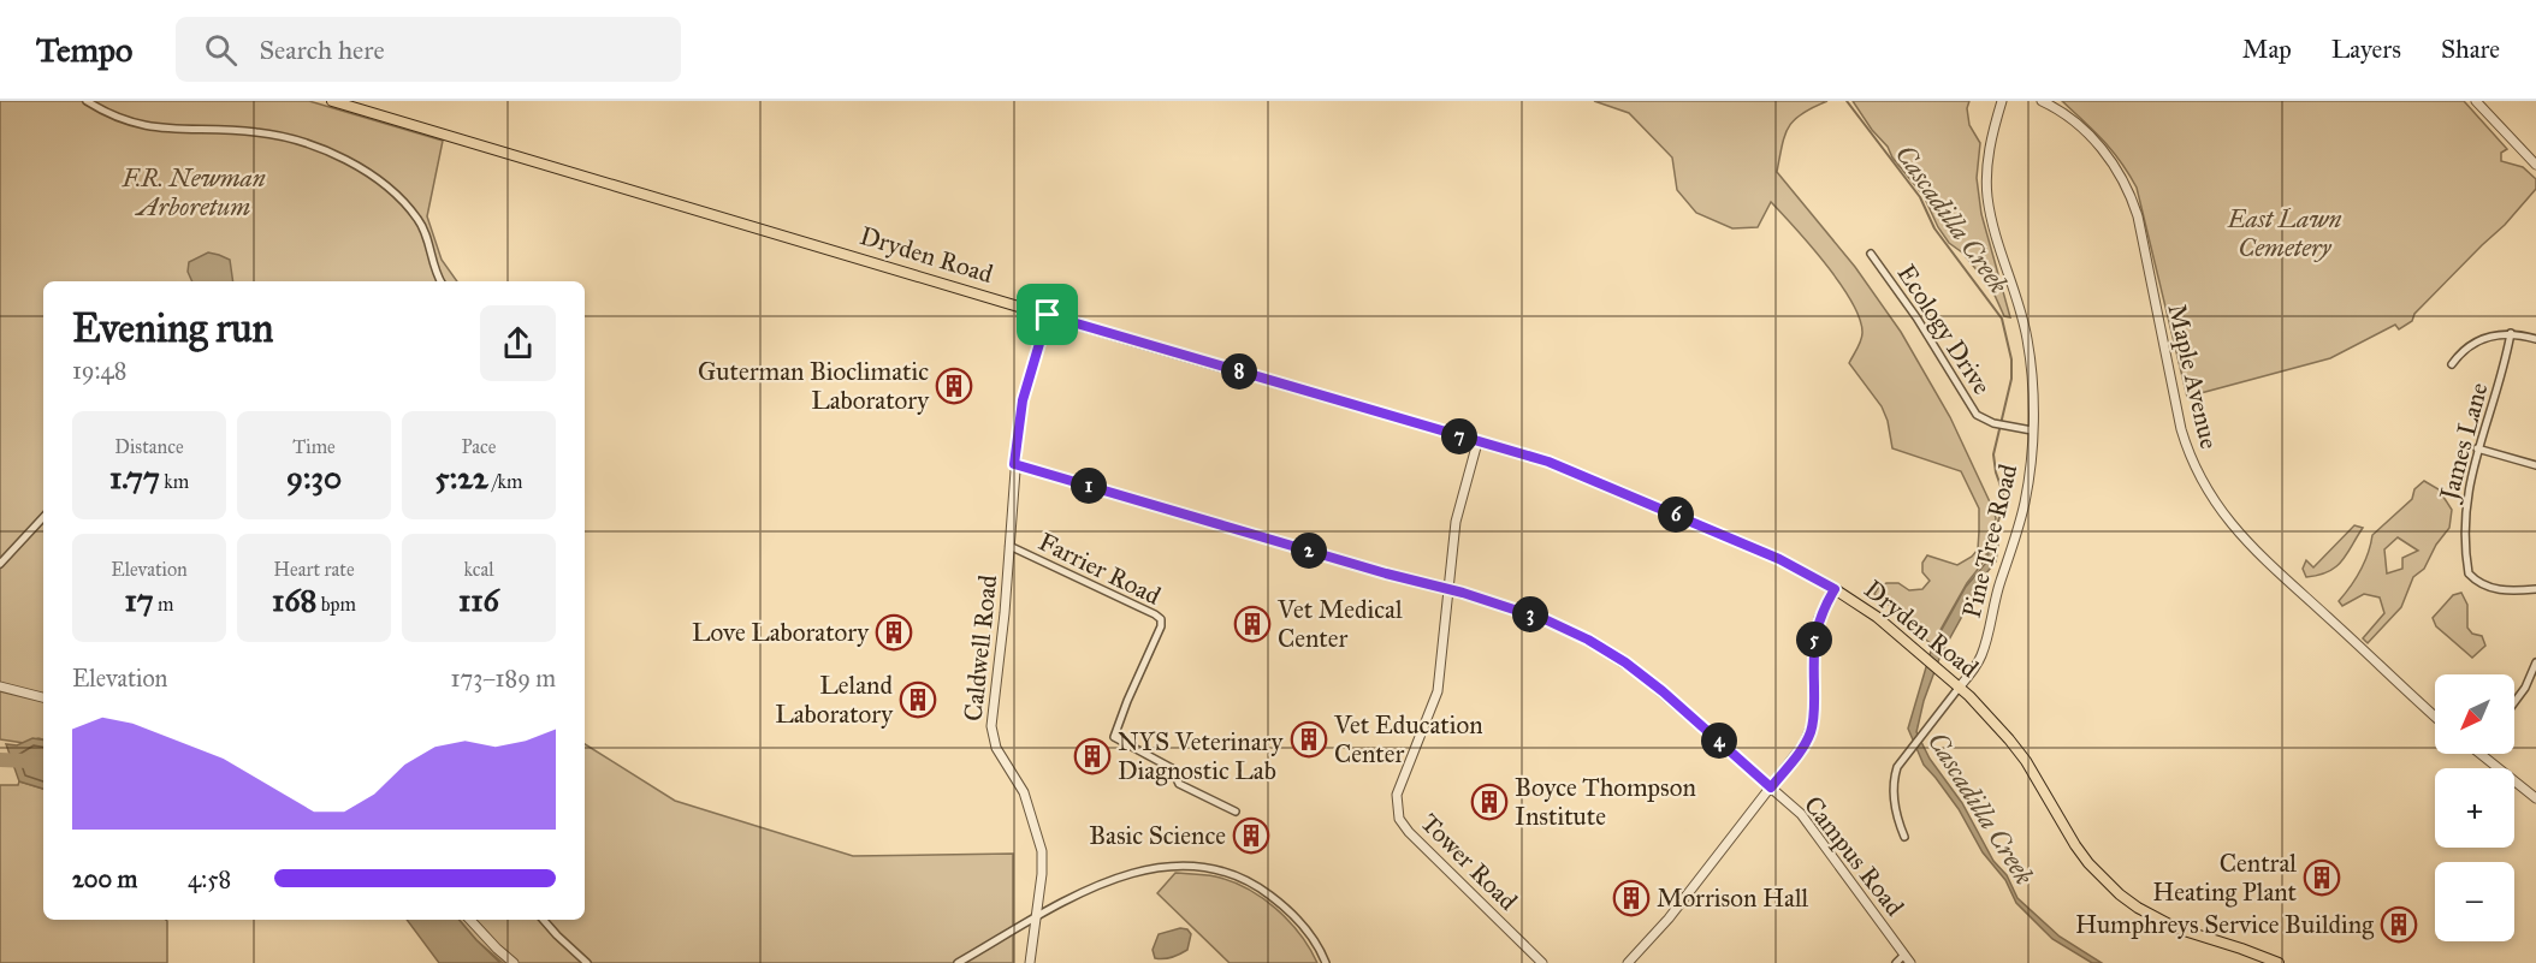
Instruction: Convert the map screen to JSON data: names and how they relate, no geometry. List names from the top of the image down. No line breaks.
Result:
{"streets":{"main road":["Dryden Road"],"street":["Ecology Drive","Maple Avenue","James Lane","Pine Tree Road","Farrier Road","Caldwell Road","Campus Road","Tower Road"]},"crossings":[["Dryden Road","Pine Tree Road"],["Dryden Road","Caldwell Road"],["Dryden Road","Tower Road"],["Ecology Drive","Pine Tree Road"],["Farrier Road","Caldwell Road"],["Caldwell Road","Campus Road"],["Campus Road","Tower Road"]],"water":["Cascadilla Creek"],"parks":["F.R. Newman Arboretum","East Lawn Cemetery"],"places":{"building":["Guterman Bioclimatic Laboratory","Vet Medical Center","Love Laboratory","Leland Laboratory","Vet Education Center","NYS Veterinary Diagnostic Lab","Boyce Thompson Institute","Basic Science","Central Heating Plant","Morrison Hall","Humphreys Service Building"]},"north":"bottom left","page":{"header":"Tempo","search":"Search here","nav":["Map","Layers","Share"],"heading":["Evening run","19:48"],"pins":["8","7","1","6","2","3","5","4"],"stats":[["Distance","1.77 km"],["Time","9:30"],["Pace","5:22 /km"],["Elevation","17 m"],["Heart rate","168 bpm"],["kcal","116"]],"chart":["Elevation","173–189 m"],"map_buttons":["+","−"],"list":[{"name":"200 m","note":"4:58"}]}}
